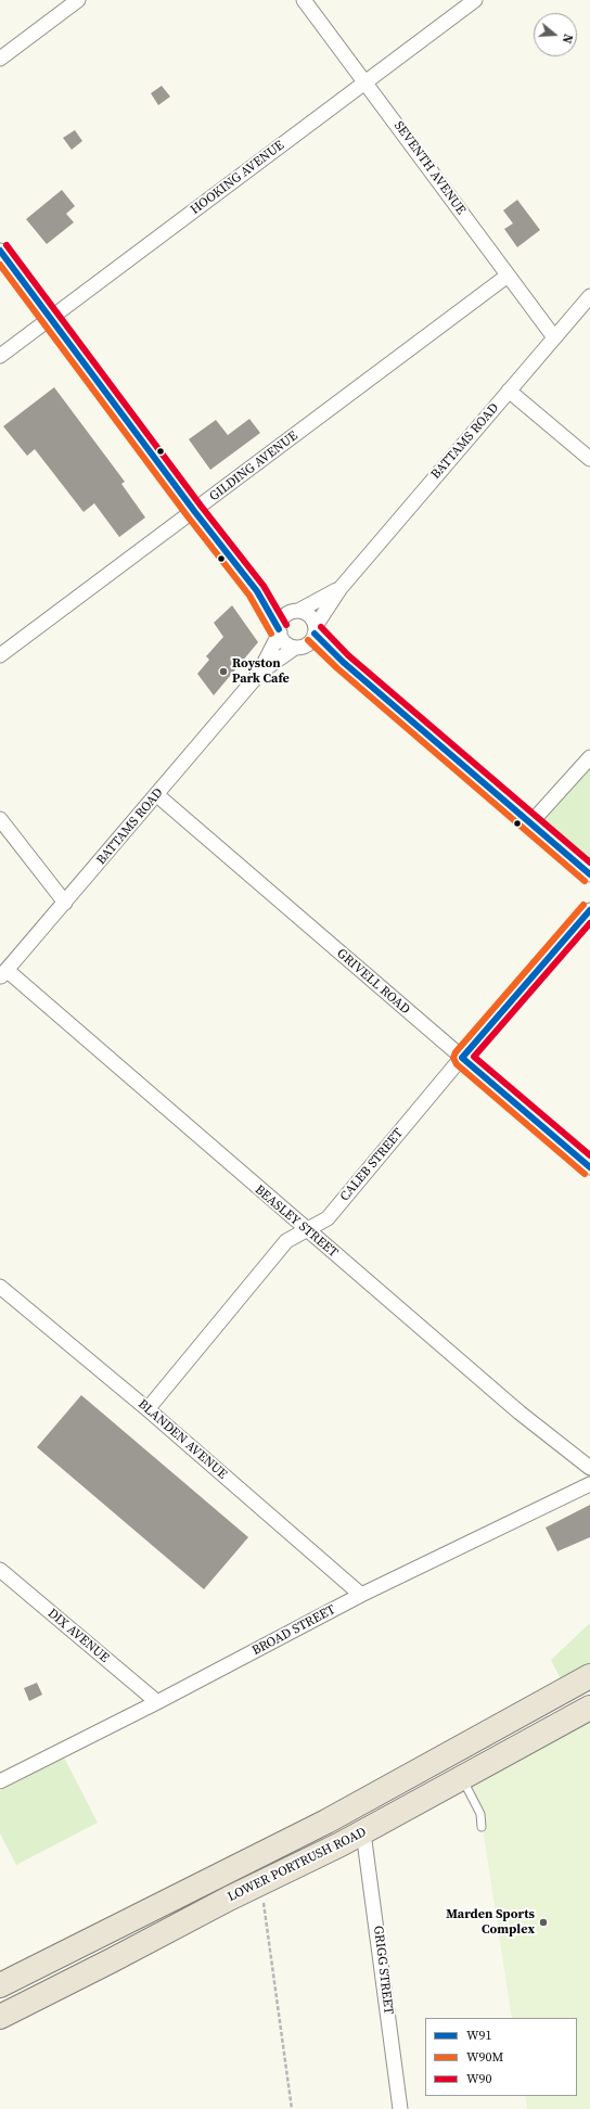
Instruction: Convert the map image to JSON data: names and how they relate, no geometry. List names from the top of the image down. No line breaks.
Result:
{"streets":{"highway":["LOWER PORTRUSH ROAD"],"street":["SEVENTH AVENUE","HOOKING AVENUE","BATTAMS ROAD","GILDING AVENUE","GRIVELL ROAD","CALEB STREET","BEASLEY STREET","BLANDEN AVENUE","BROAD STREET","DIX AVENUE","GRIGG STREET"]},"crossings":[["SEVENTH AVENUE","HOOKING AVENUE"],["SEVENTH AVENUE","BATTAMS ROAD"],["SEVENTH AVENUE","GILDING AVENUE"],["BATTAMS ROAD","GRIVELL ROAD"],["BATTAMS ROAD","BEASLEY STREET"],["GRIVELL ROAD","CALEB STREET"],["CALEB STREET","BEASLEY STREET"],["CALEB STREET","BLANDEN AVENUE"],["BLANDEN AVENUE","BROAD STREET"],["BROAD STREET","DIX AVENUE"],["LOWER PORTRUSH ROAD","GRIGG STREET"]],"places":["Royston Park Cafe","Marden Sports Complex"],"lines":["transit line W90","transit line W91","transit line W90M"],"legend":["W91","W90M","W90"],"north":"right"}
